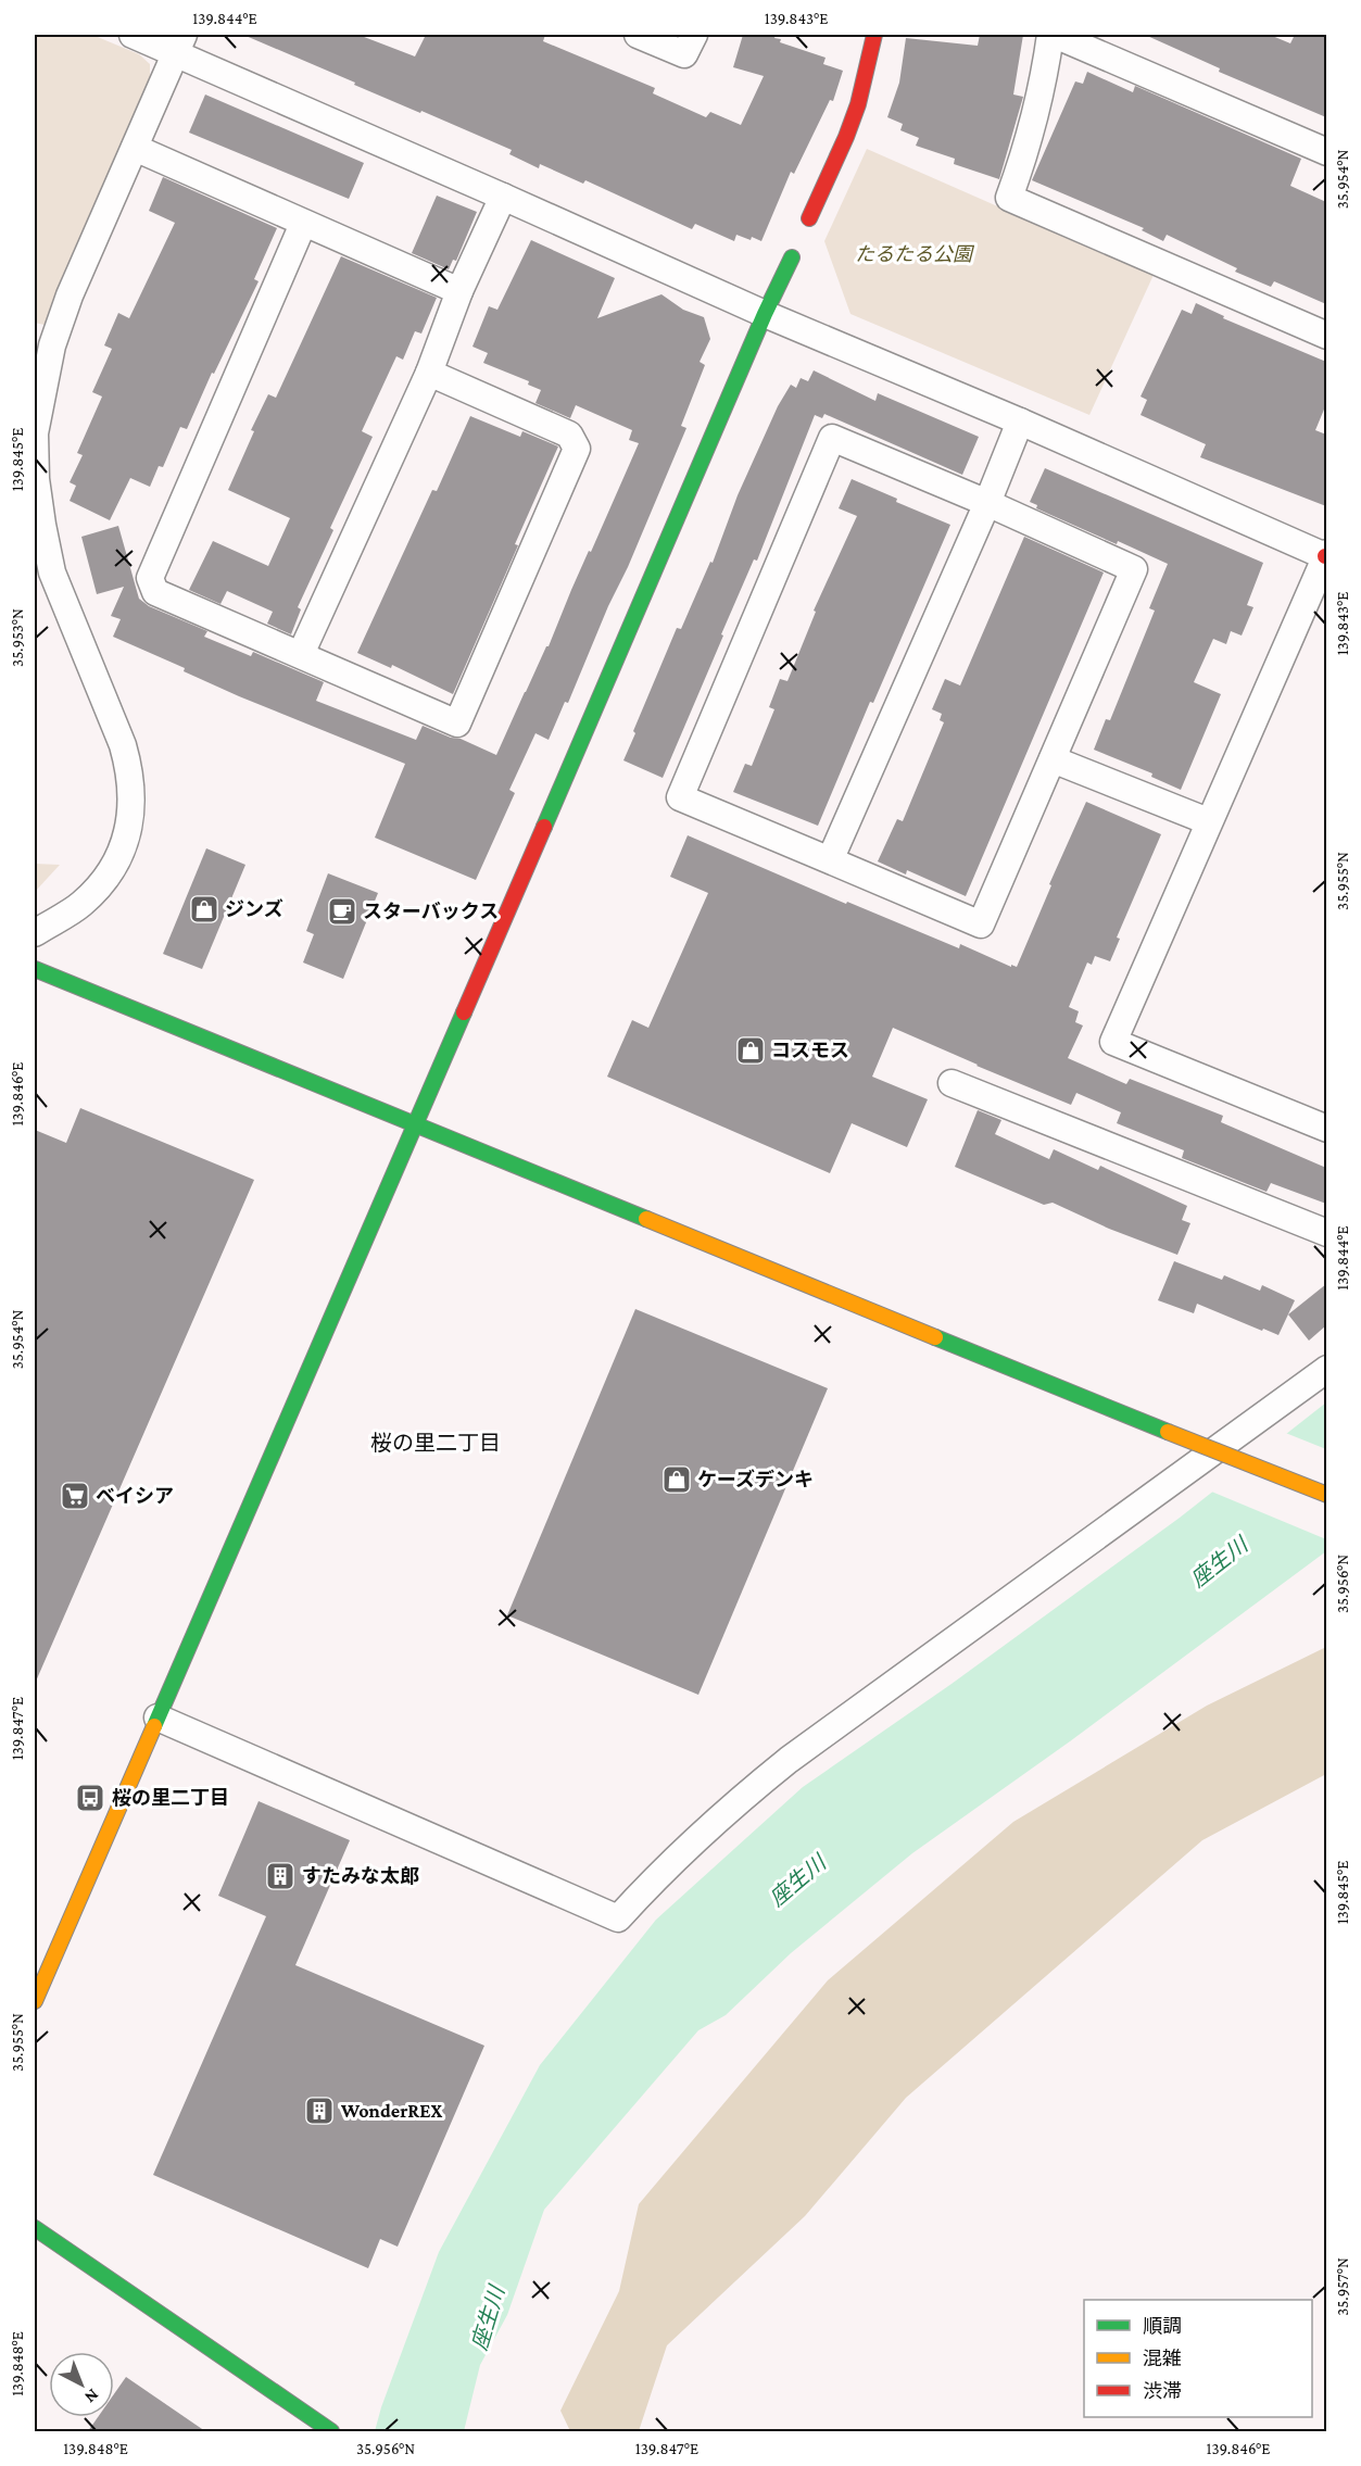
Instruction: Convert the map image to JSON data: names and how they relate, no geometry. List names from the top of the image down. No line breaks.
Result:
{"districts":["桜の里二丁目"],"water":["座生川"],"parks":["たるたる公園"],"places":{"shop":["ジンズ","コスモス","ケーズデンキ"],"cafe":["スターバックス"],"supermarket":["ベイシア"],"bus stop":["桜の里二丁目"],"building":["すたみな太郎","WonderREX"]},"legend":["順調","混雑","渋滞"],"north":"bottom right","coordinates":["139.844°E","139.843°E","35.954°N","139.845°E","35.953°N","35.955°N","139.846°E","35.956°N","139.847°E","35.957°N","139.848°E"]}
